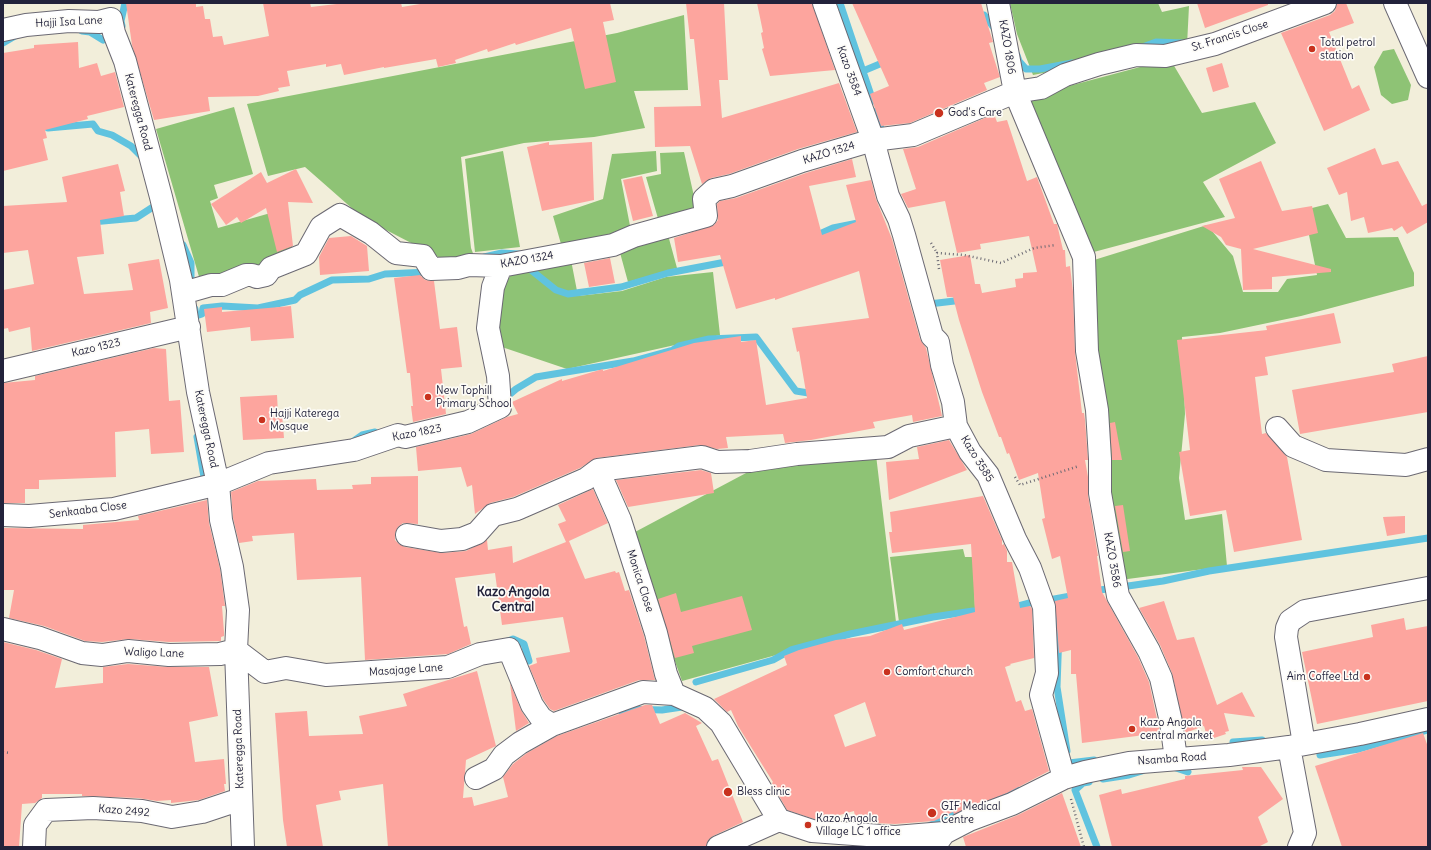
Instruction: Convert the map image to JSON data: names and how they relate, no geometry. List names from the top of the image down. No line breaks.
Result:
{"streets":{"street":["Hajji Isa Lane","St. Francis Close","KAZO 1806","Kazo 3584","Kateregga Road","KAZO 1324","Kazo 1323","Kazo 1823","Kazo 3585","Senkaaba Close","KAZO 3586","Monica Close","Waligo Lane","Masajage Lane","Nsamba Road","Kazo 2492"]},"crossings":[["Hajji Isa Lane","Kateregga Road"],["St. Francis Close","KAZO 1806"],["St. Francis Close","Kazo 3584"],["St. Francis Close","KAZO 1324"],["St. Francis Close","Kazo 3585"],["KAZO 1806","KAZO 3586"],["Kazo 3584","KAZO 1324"],["Kazo 3584","Kazo 3585"],["Kateregga Road","KAZO 1324"],["Kateregga Road","Kazo 1323"],["Kateregga Road","Kazo 1823"],["Kateregga Road","Senkaaba Close"],["Kateregga Road","Waligo Lane"],["Kateregga Road","Masajage Lane"],["Kateregga Road","Kazo 2492"],["KAZO 1324","Kazo 1823"],["KAZO 1324","Kazo 3585"],["Kazo 1823","Senkaaba Close"],["Kazo 3585","Nsamba Road"],["KAZO 3586","Nsamba Road"],["Waligo Lane","Masajage Lane"]],"districts":["Kazo Angola Central"],"places":["Total petrol station","God's Care","New Tophill Primary School","Hajji Katerega Mosque","Comfort church","Aim Coffee Ltd","Kazo Angola central market","Bless clinic","GIF Medical Centre","Kazo Angola Village LC 1 office"]}
